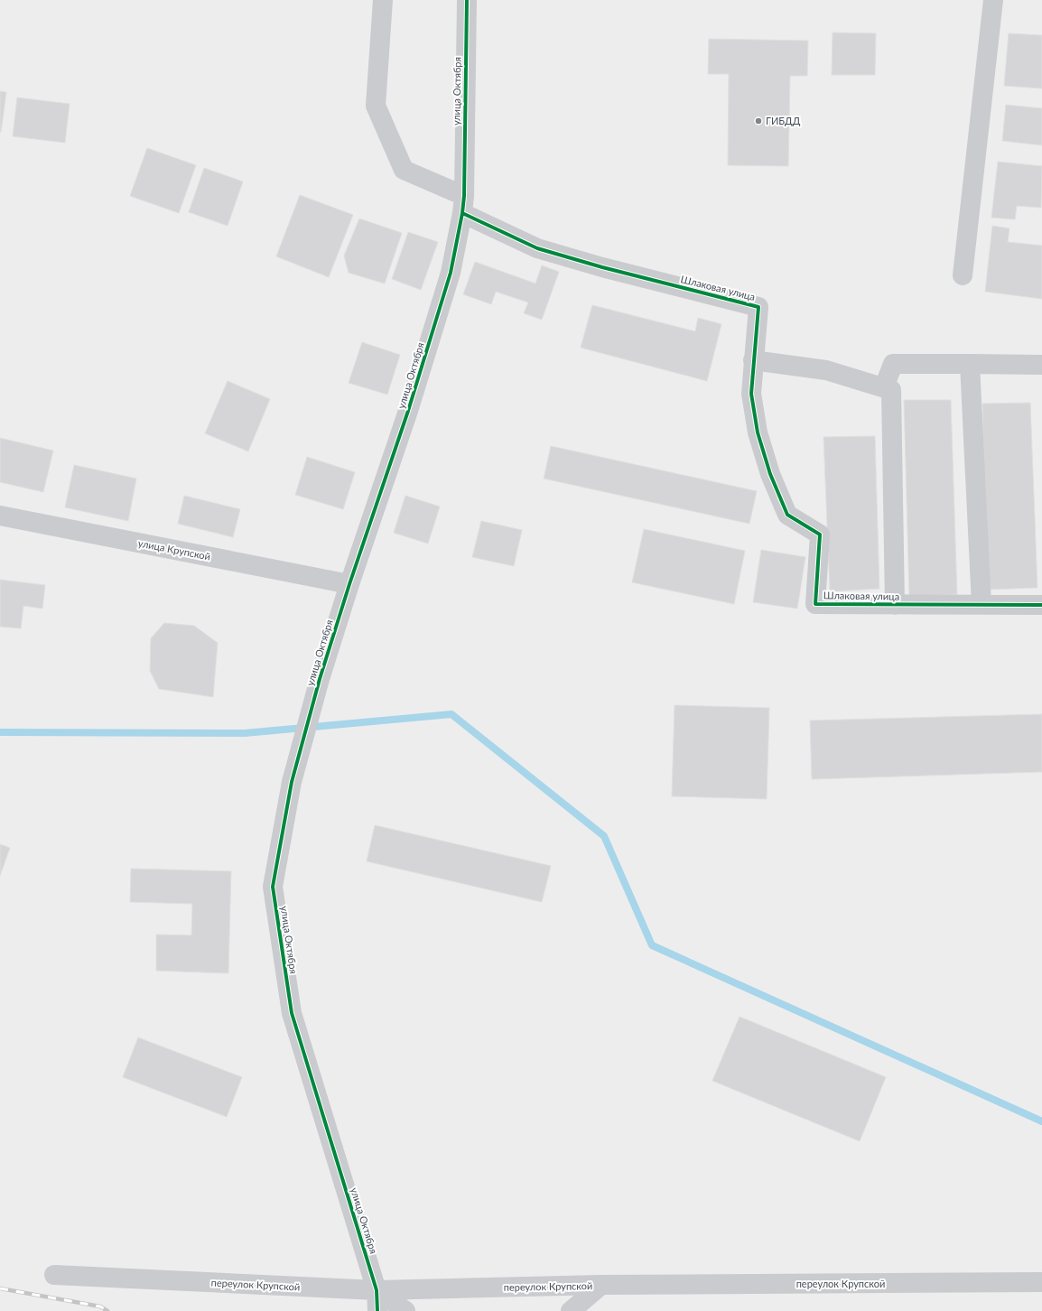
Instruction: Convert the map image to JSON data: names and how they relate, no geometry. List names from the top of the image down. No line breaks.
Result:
{"streets":{"street":["улица Октября","Шлаковая улица","улица Крупской","переулок Крупской"]},"crossings":[["улица Октября","Шлаковая улица"],["улица Октября","улица Крупской"],["улица Октября","переулок Крупской"]],"places":["ГИБДД"]}
